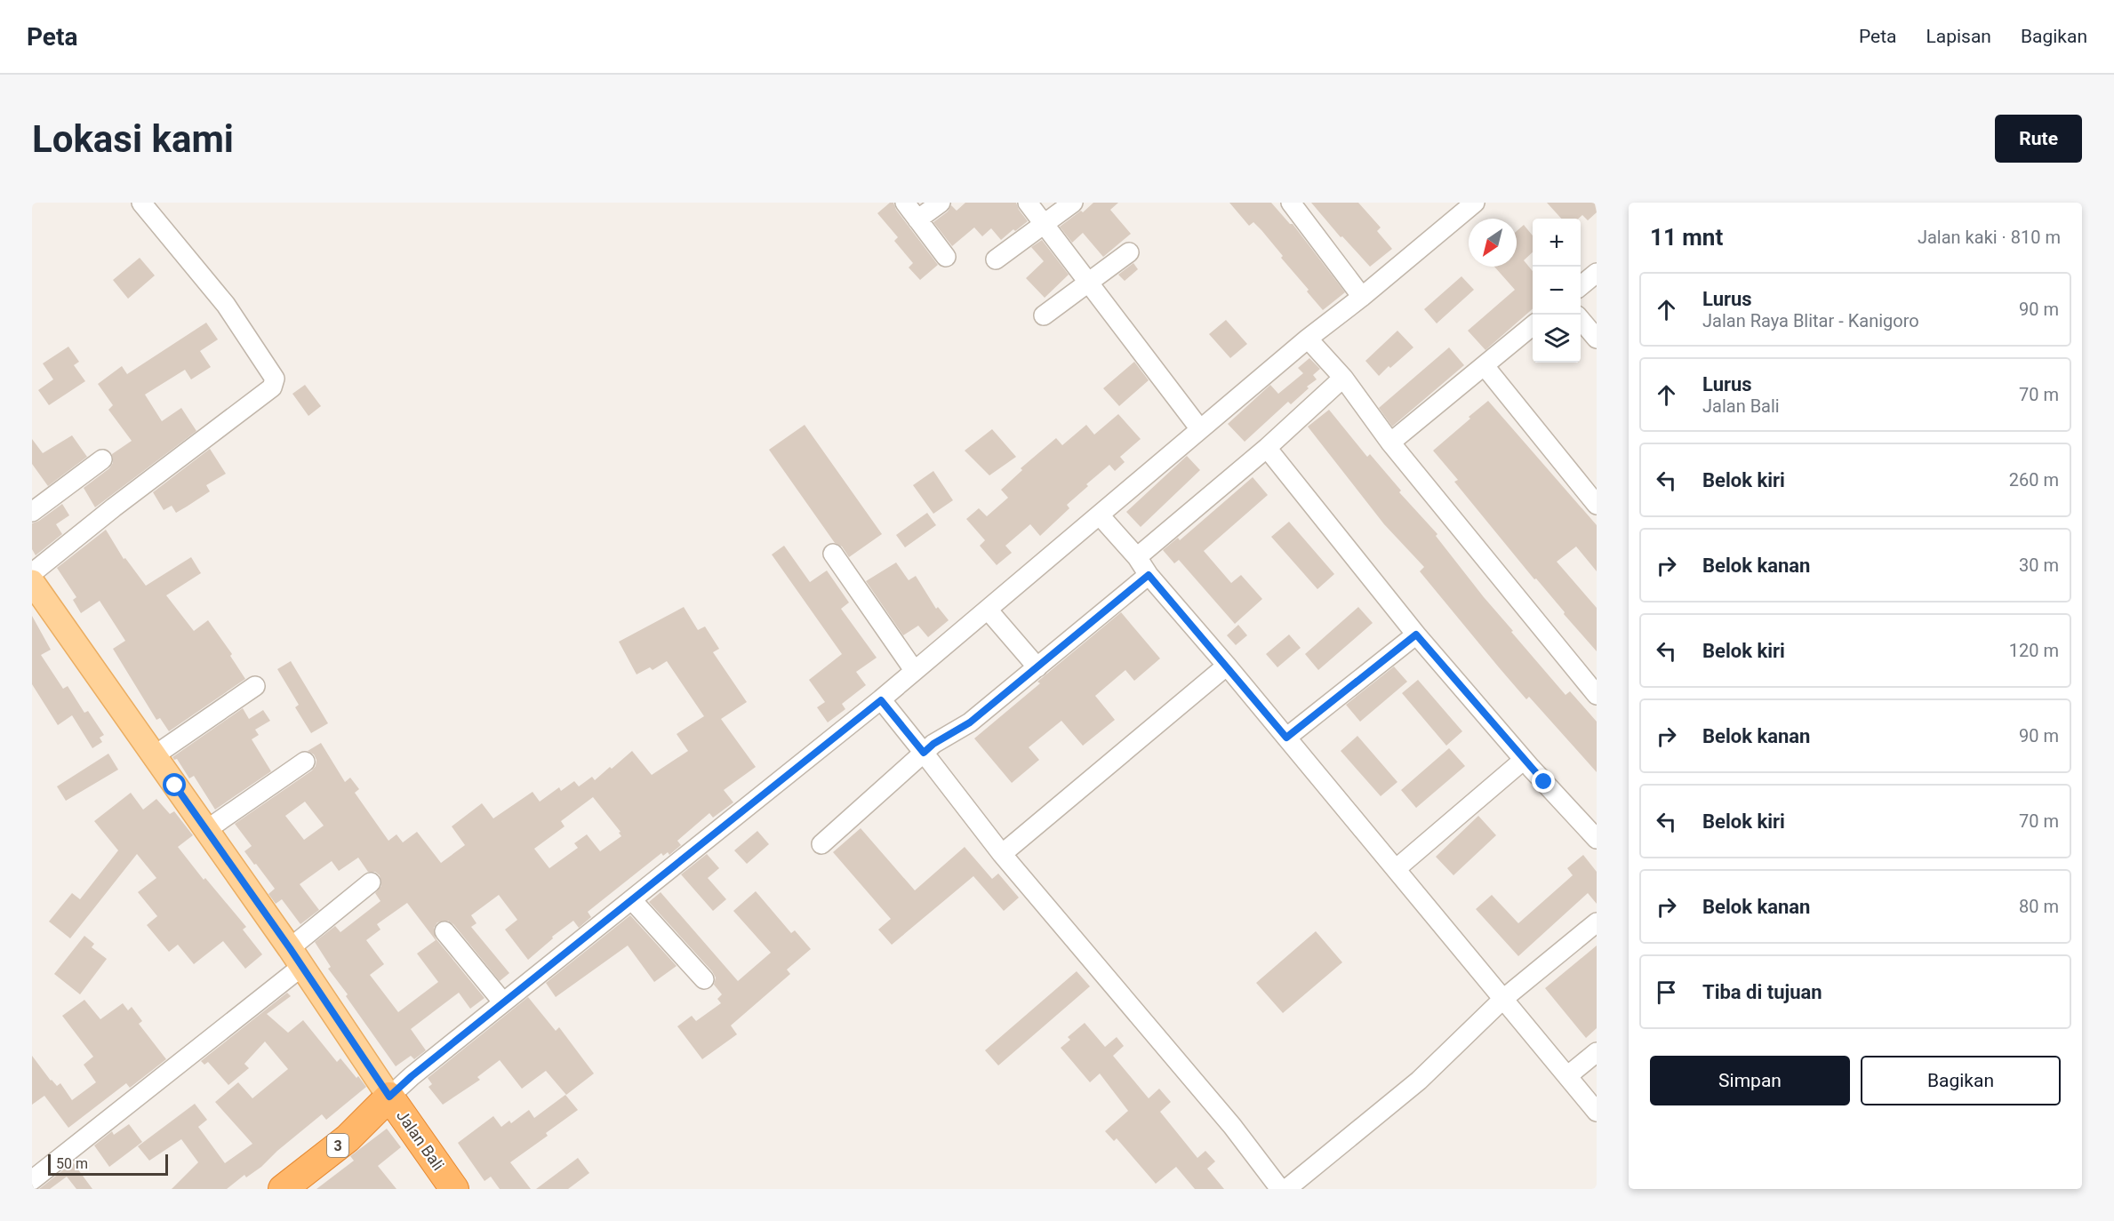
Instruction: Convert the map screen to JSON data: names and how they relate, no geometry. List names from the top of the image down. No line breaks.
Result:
{"streets":{"highway":["Jalan Bali","3"]},"crossings":[["Jalan Bali","3"]],"scale_bar":"50 m","north":"bottom left","page":{"header":"Peta","nav":["Peta","Lapisan","Bagikan"],"buttons":["Rute",["Simpan","Bagikan"]],"title":"Lokasi kami","heading":["11 mnt","Jalan kaki · 810 m"],"map_buttons":["+","−"],"list":[["Lurus","Jalan Raya Blitar - Kanigoro","90 m"],["Lurus","Jalan Bali","70 m"],["Belok kiri","260 m"],["Belok kanan","30 m"],["Belok kiri","120 m"],["Belok kanan","90 m"],["Belok kiri","70 m"],["Belok kanan","80 m"],"Tiba di tujuan"],"scale":"50 m"}}
